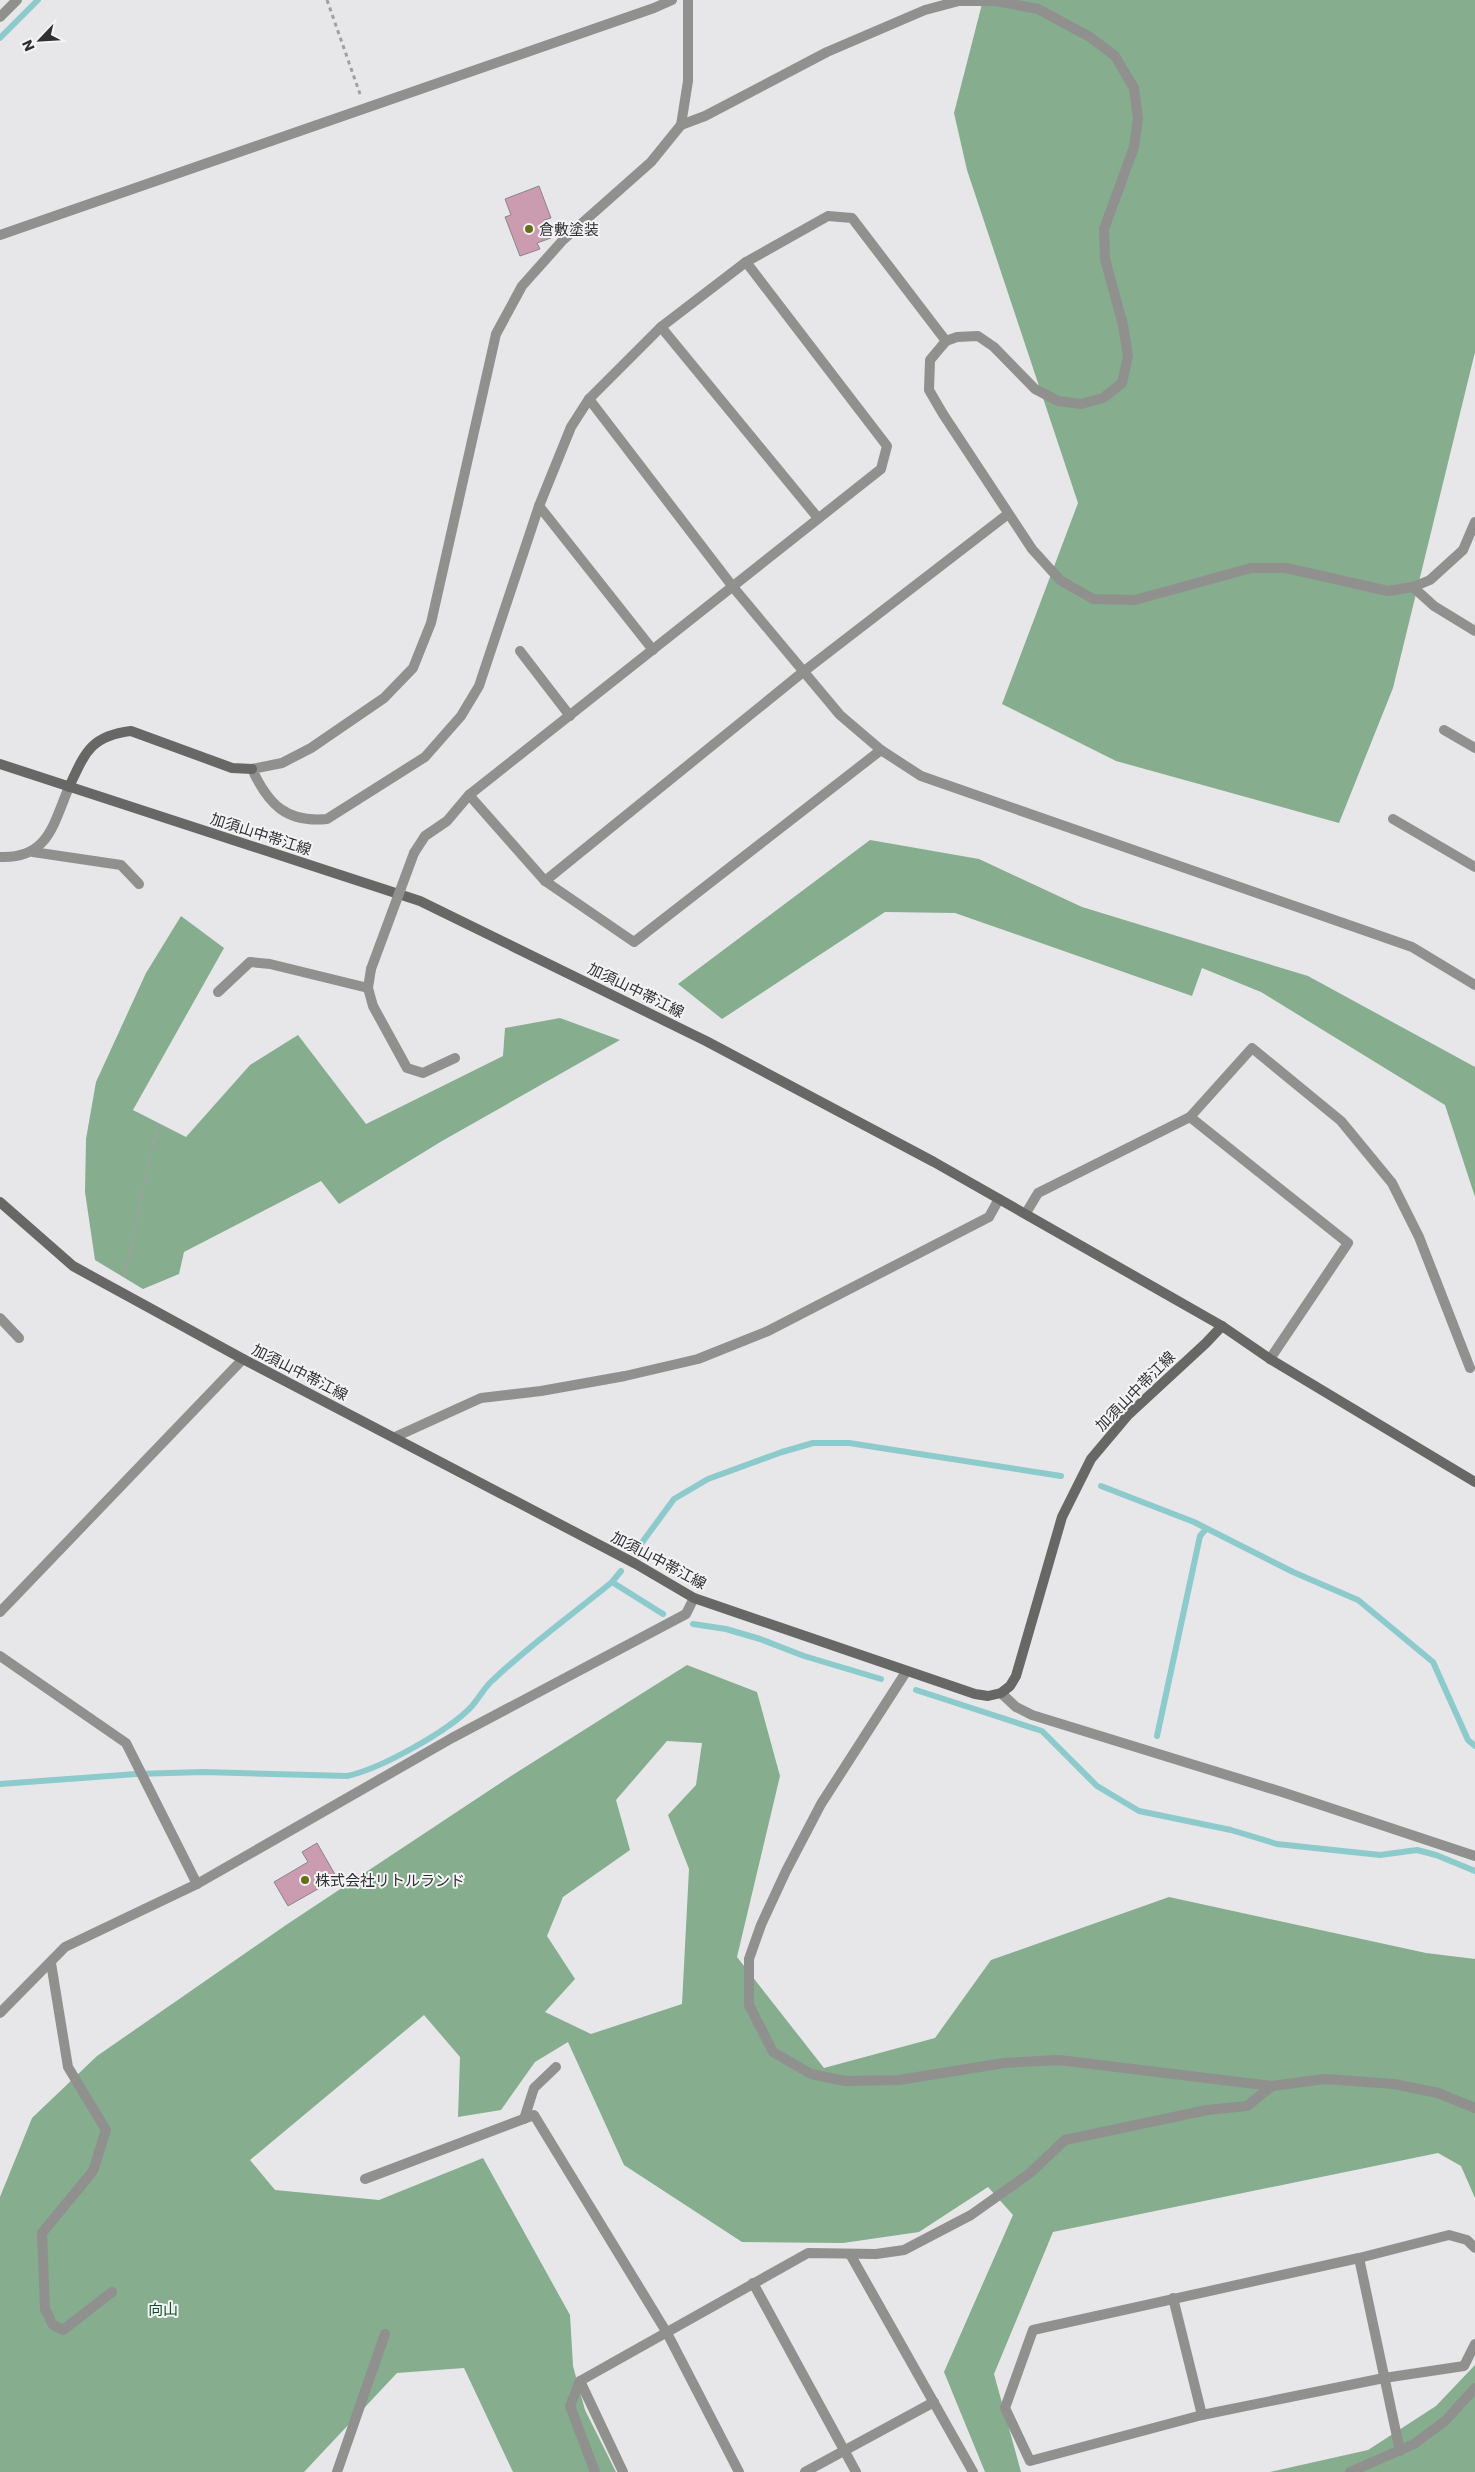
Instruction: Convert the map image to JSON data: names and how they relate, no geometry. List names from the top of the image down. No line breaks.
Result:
{"streets":{"main road":["加須山中帯江線"]},"parks":["向山"],"places":["倉敷塗装","株式会社リトルランド"],"north":"bottom left"}
